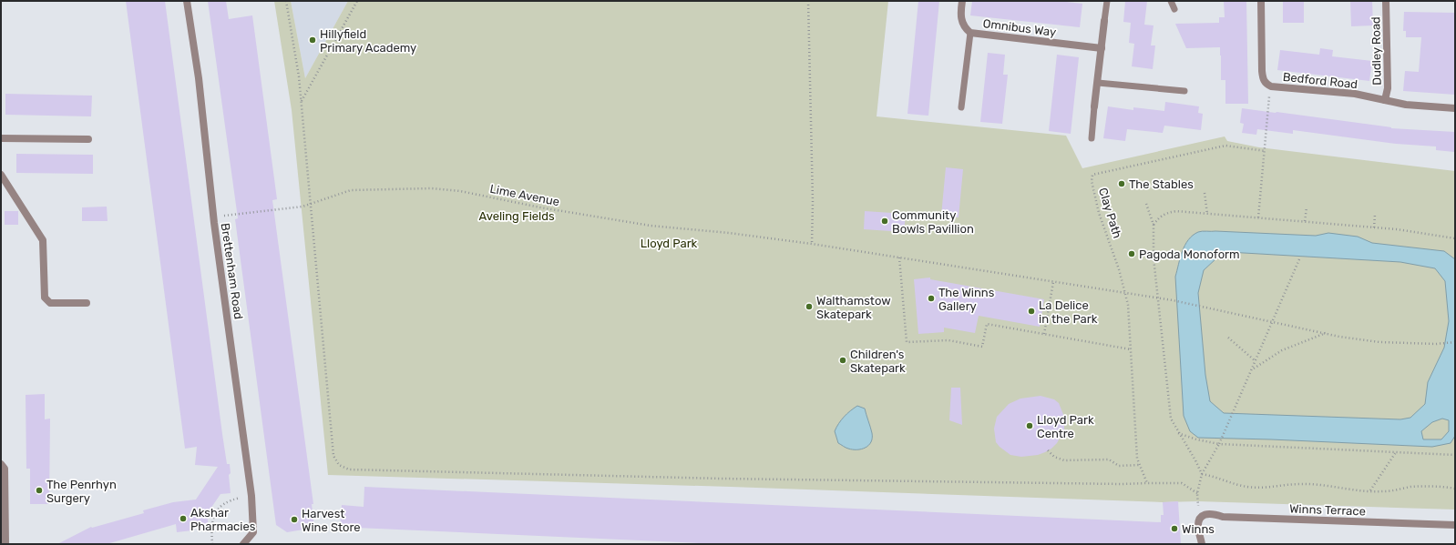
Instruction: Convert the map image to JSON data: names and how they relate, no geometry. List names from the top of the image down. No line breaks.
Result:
{"streets":{"street":["Omnibus Way","Dudley Road","Bedford Road","Brettenham Road","Winns Terrace"],"path":["Lime Avenue","Clay Path"]},"crossings":[["Dudley Road","Bedford Road"],["Lime Avenue","Clay Path"]],"parks":["Aveling Fields","Lloyd Park"],"places":["Hillyfield Primary Academy","The Stables","Community Bowls Pavillion","Pagoda Monoform","The Winns Gallery","Walthamstow Skatepark","La Delice in the Park","Children's Skatepark","Lloyd Park Centre","The Penrhyn Surgery","Akshar Pharmacies","Harvest Wine Store","Winns"]}
